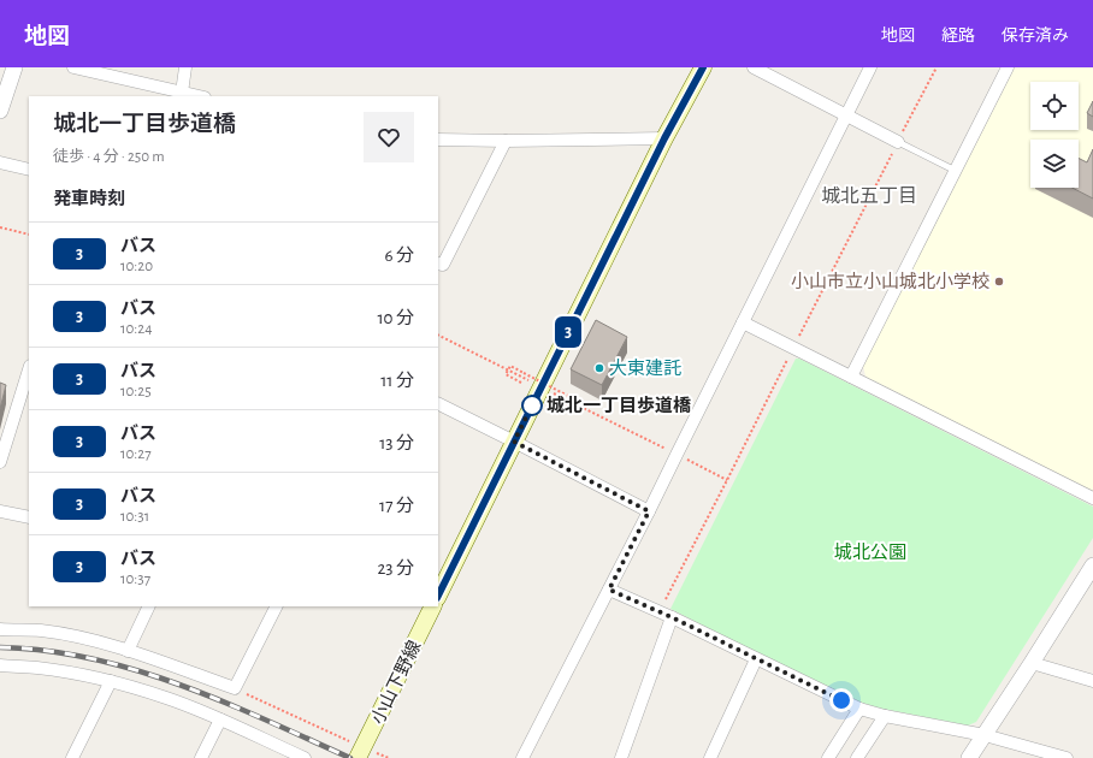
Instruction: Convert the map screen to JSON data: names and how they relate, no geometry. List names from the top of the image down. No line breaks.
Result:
{"streets":{"main road":["小山下野線"]},"districts":["城北五丁目"],"parks":["城北公園"],"places":["小山市立小山城北小学校","大東建託","城北一丁目歩道橋"],"lines":["bus line 3"],"page":{"header":"地図","nav":["地図","経路","保存済み"],"on_map":"3","heading":[["城北一丁目歩道橋","徒歩 · 4 分 · 250 m"],"発車時刻"],"list":[{"mark":"3","name":"バス","note":"10:20","value":"6 分"},{"mark":"3","name":"バス","note":"10:24","value":"10 分"},{"mark":"3","name":"バス","note":"10:25","value":"11 分"},{"mark":"3","name":"バス","note":"10:27","value":"13 分"},{"mark":"3","name":"バス","note":"10:31","value":"17 分"},{"mark":"3","name":"バス","note":"10:37","value":"23 分"}]}}
